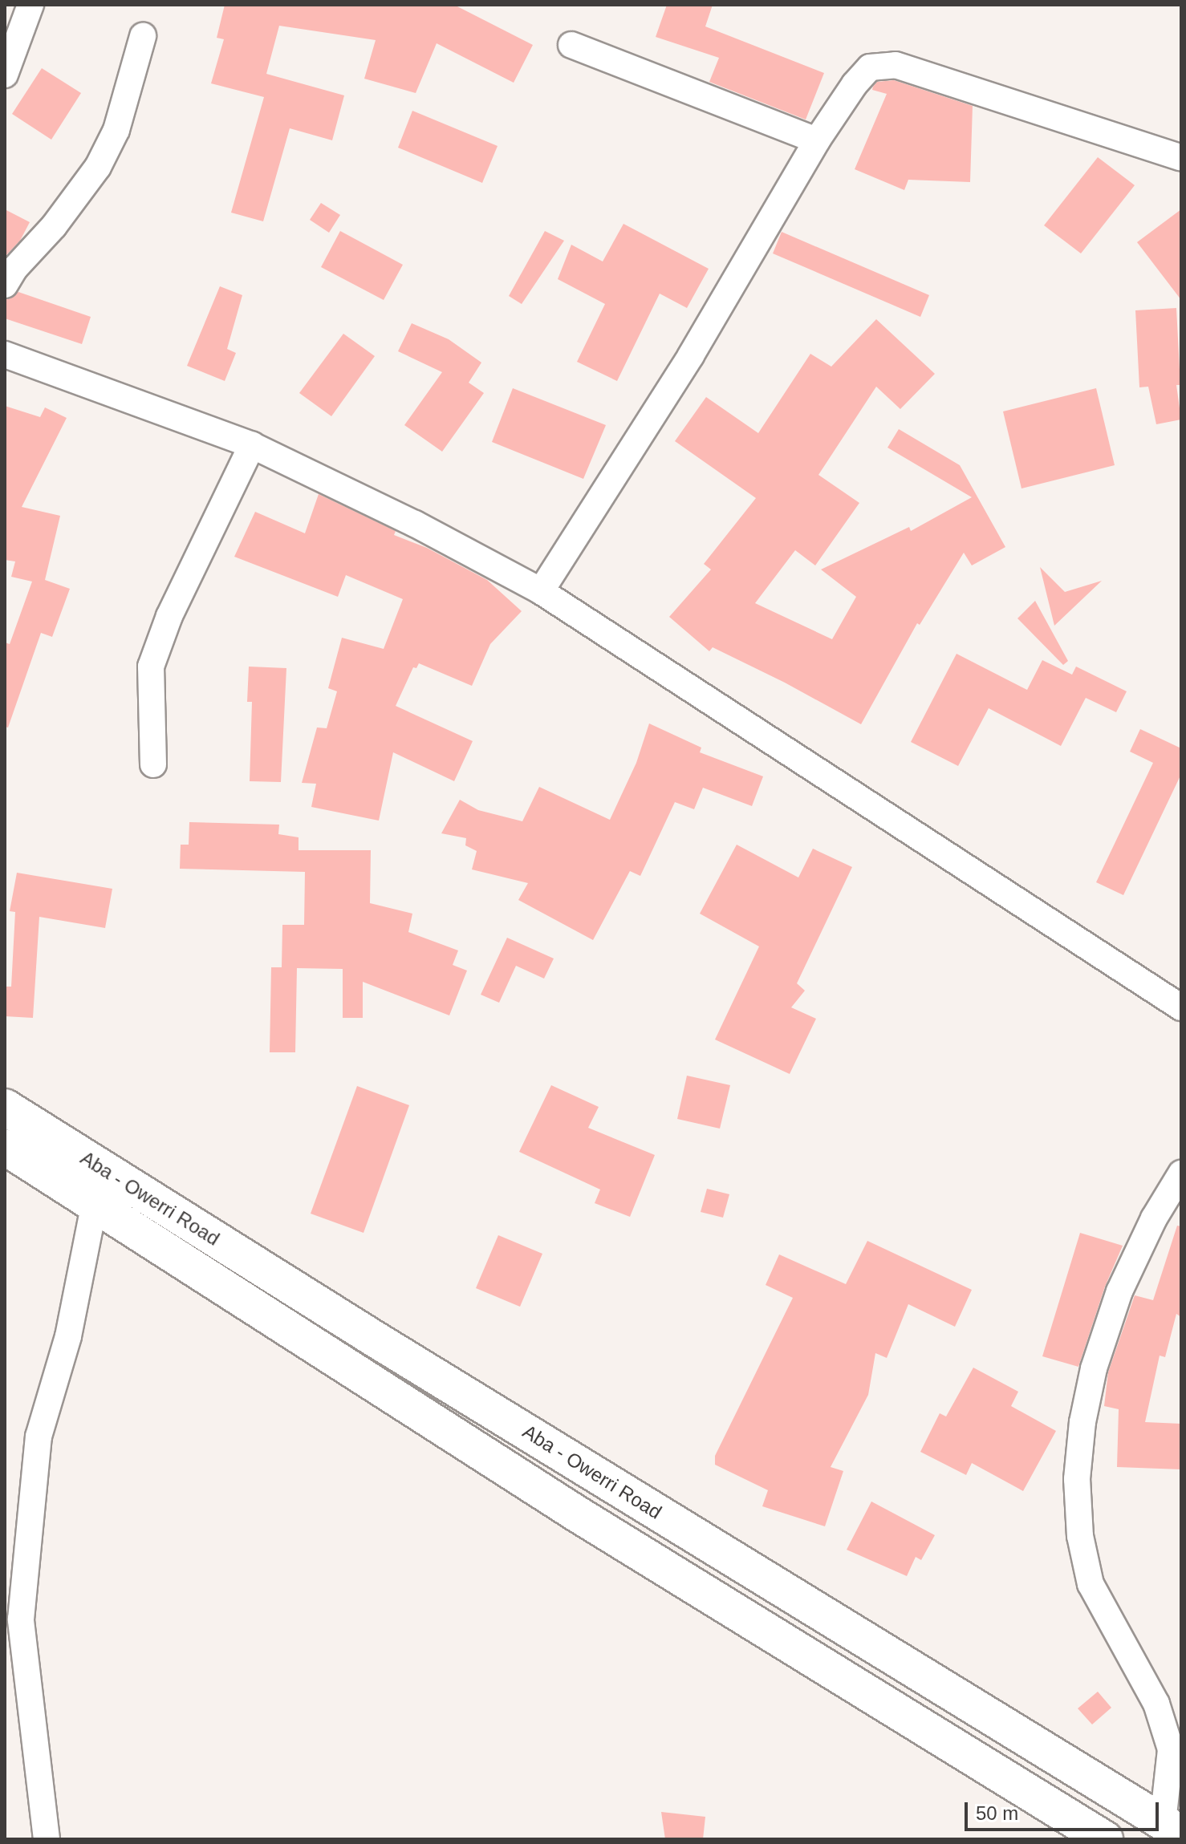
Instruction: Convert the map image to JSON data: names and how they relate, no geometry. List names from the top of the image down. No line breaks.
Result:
{"streets":{"highway":["Aba - Owerri Road"]},"scale_bar":"50 m"}
